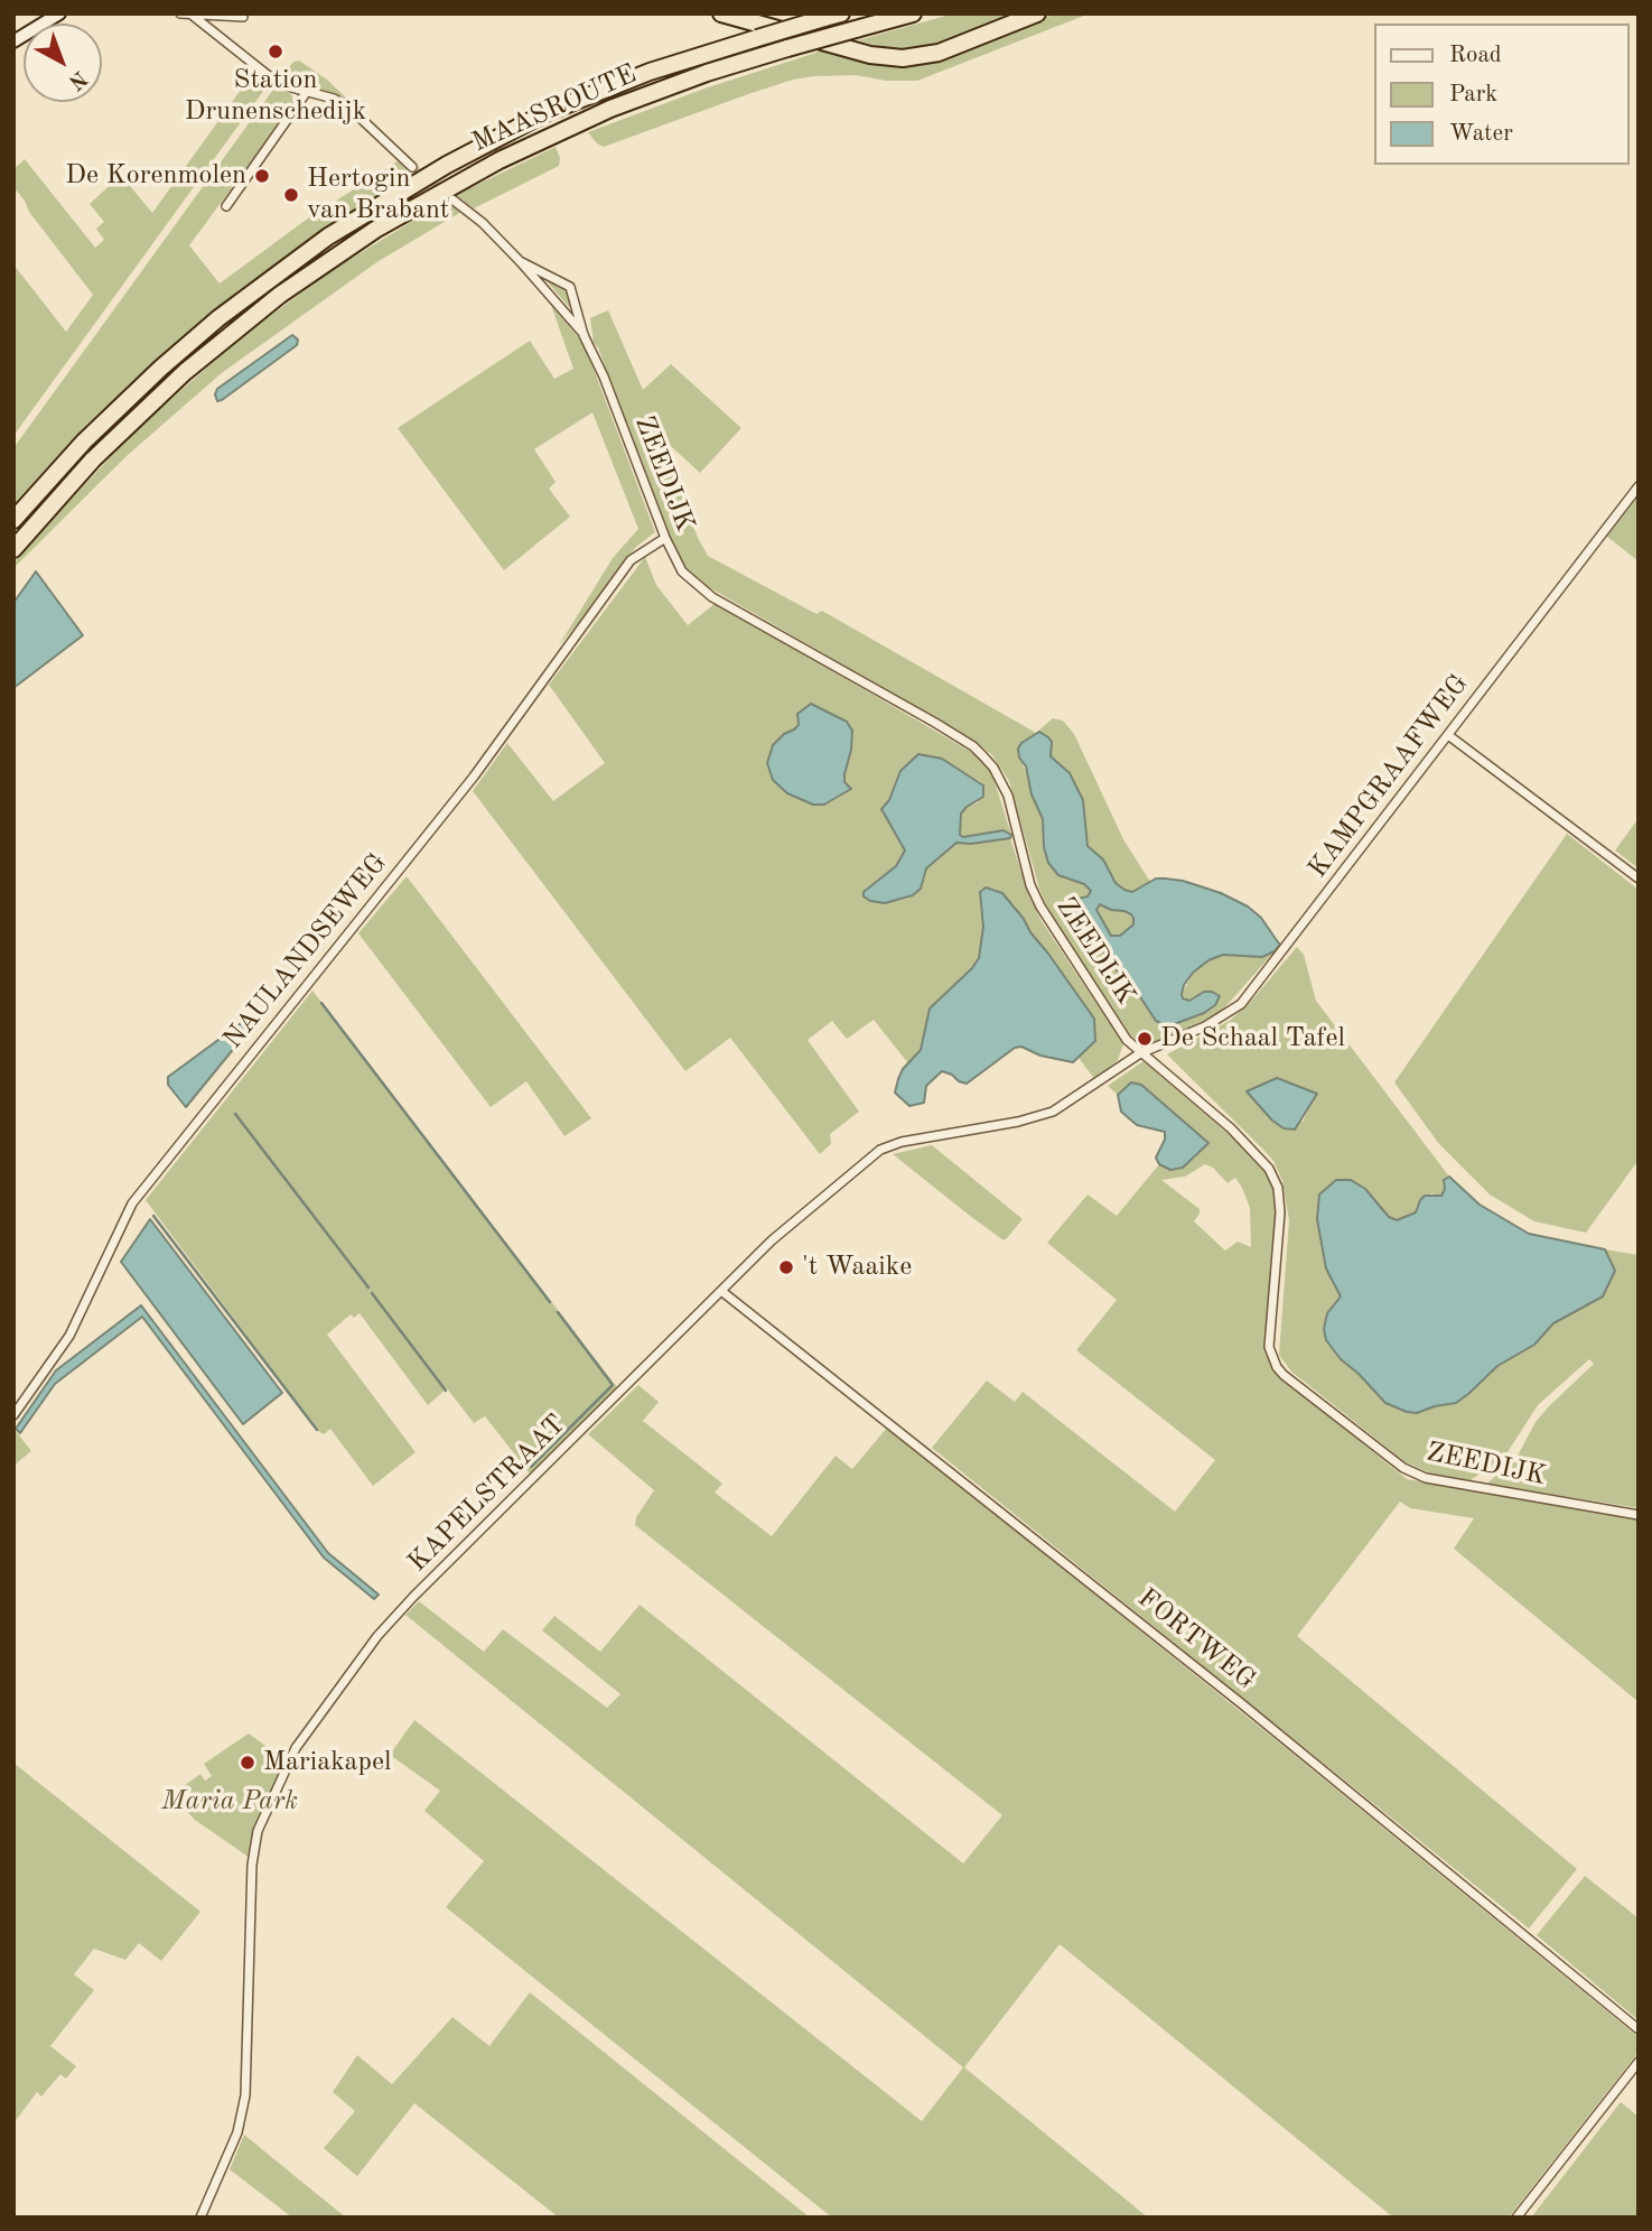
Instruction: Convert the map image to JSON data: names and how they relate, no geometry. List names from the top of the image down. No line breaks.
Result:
{"streets":{"highway":["MAASROUTE"],"street":["ZEEDIJK","KAMPGRAAFWEG","NAULANDSEWEG","KAPELSTRAAT","FORTWEG"]},"crossings":[["ZEEDIJK","KAMPGRAAFWEG"],["ZEEDIJK","NAULANDSEWEG"],["ZEEDIJK","KAPELSTRAAT"],["KAMPGRAAFWEG","KAPELSTRAAT"],["KAPELSTRAAT","FORTWEG"]],"parks":["Maria Park"],"places":["Station Drunenschedijk","De Korenmolen","Hertogin van Brabant","De Schaal Tafel","'t Waaike","Mariakapel"],"legend":["Road","Park","Water"],"north":"bottom right"}
